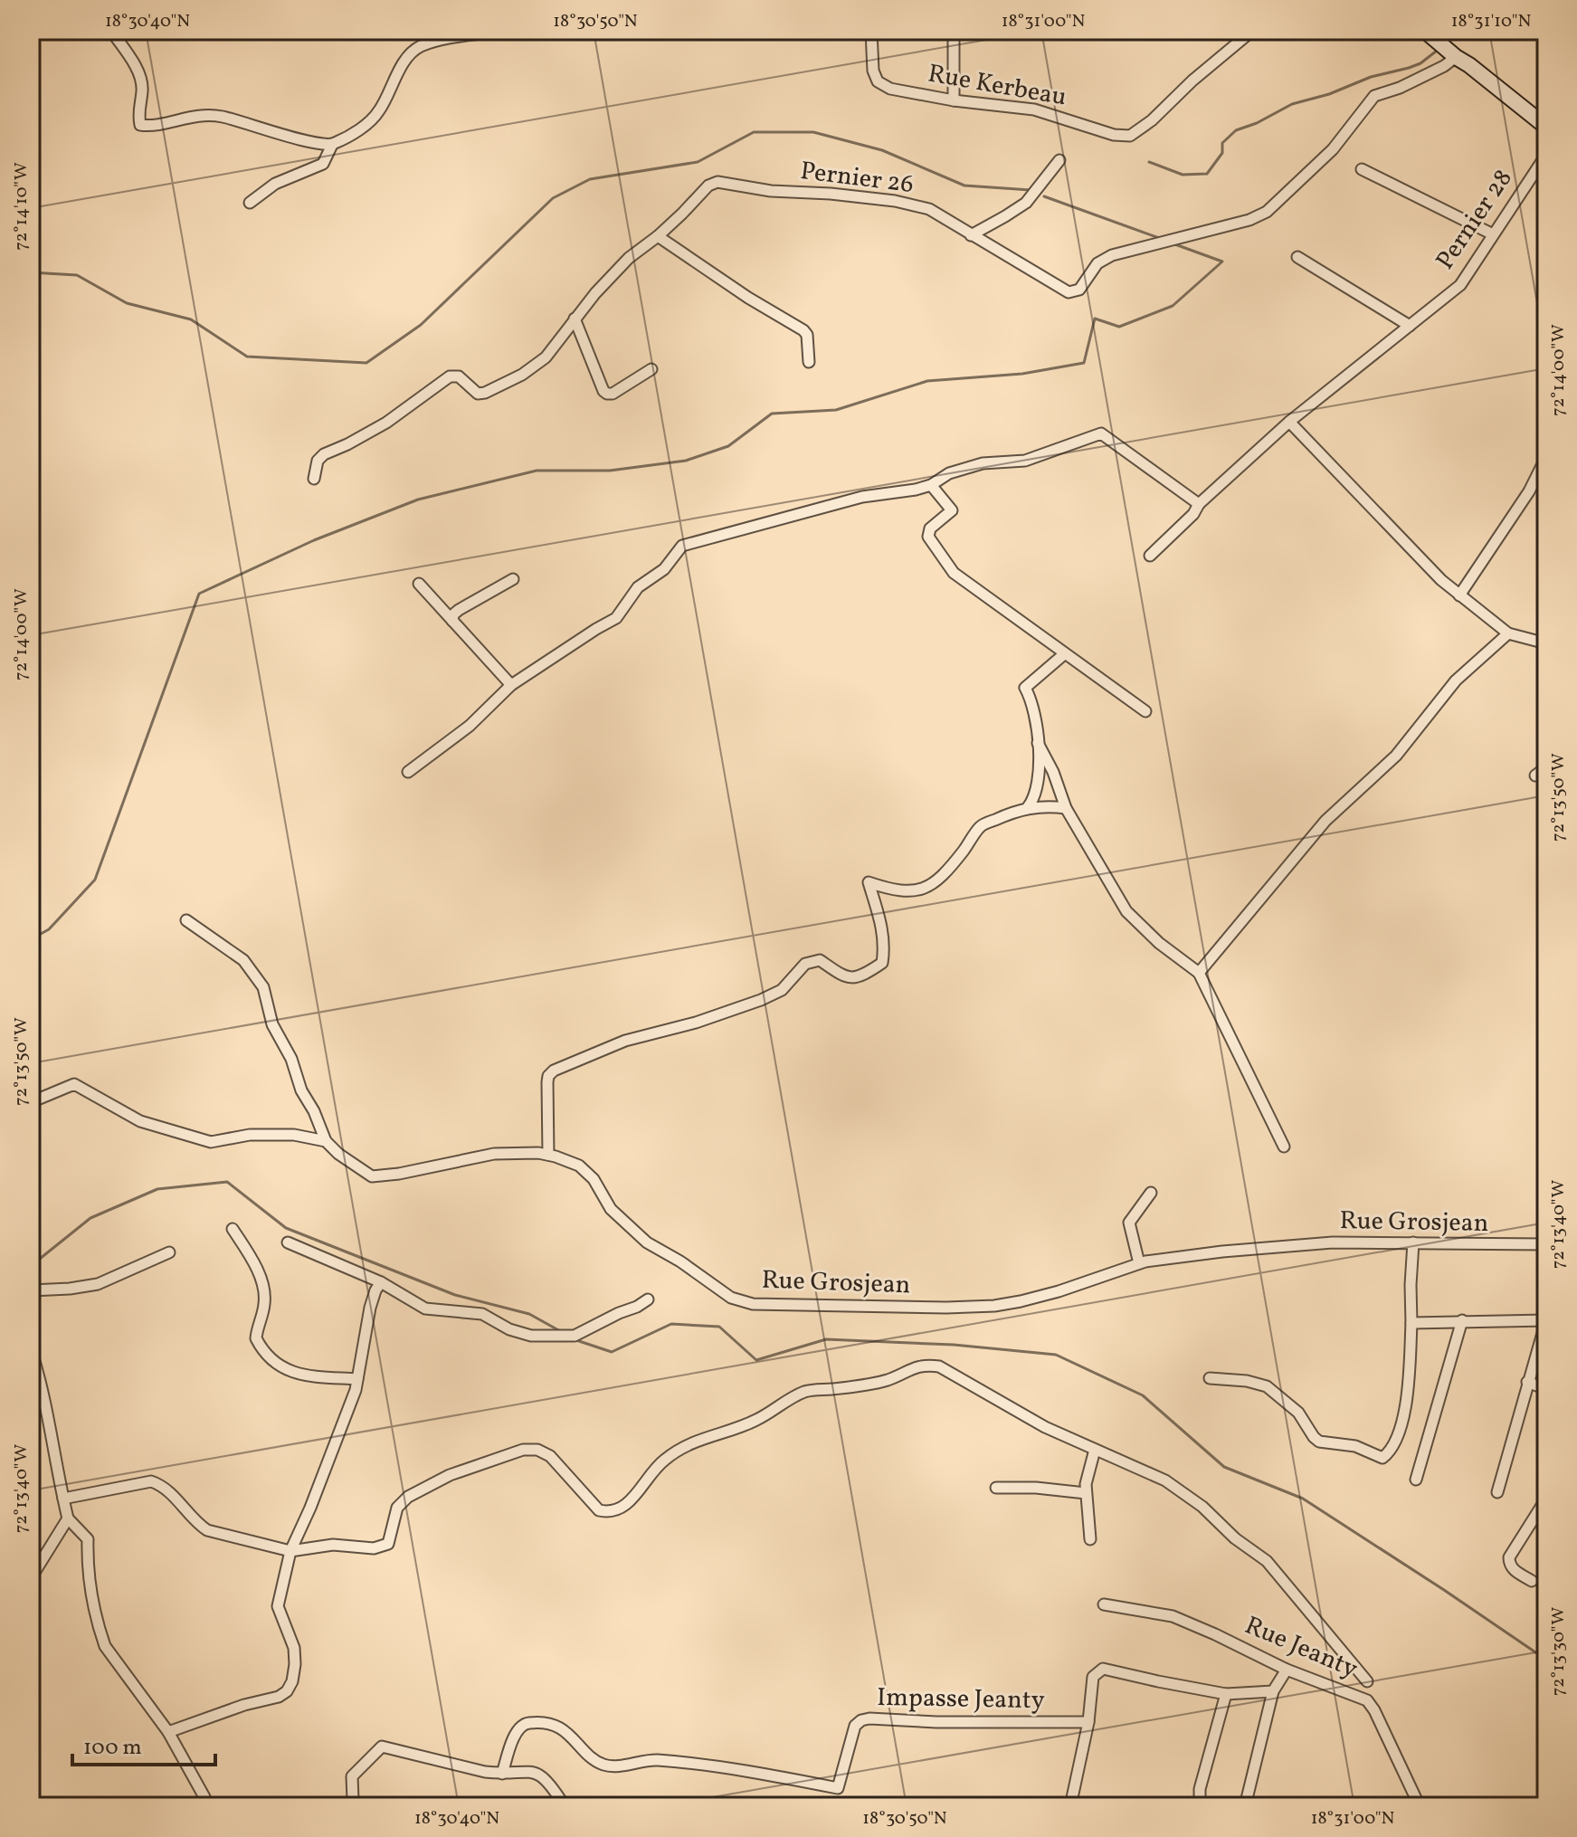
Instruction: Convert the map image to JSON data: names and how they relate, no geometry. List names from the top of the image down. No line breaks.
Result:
{"streets":{"street":["Rue Kerbeau","Pernier 26","Pernier 28","Rue Grosjean","Rue Jeanty","Impasse Jeanty"]},"scale_bar":"100 m","coordinates":["18°30'40\"N","18°30'50\"N","18°31'00\"N","18°31'10\"N","72°14'10\"W","72°14'00\"W","72°13'50\"W","72°13'40\"W","72°13'30\"W"]}
